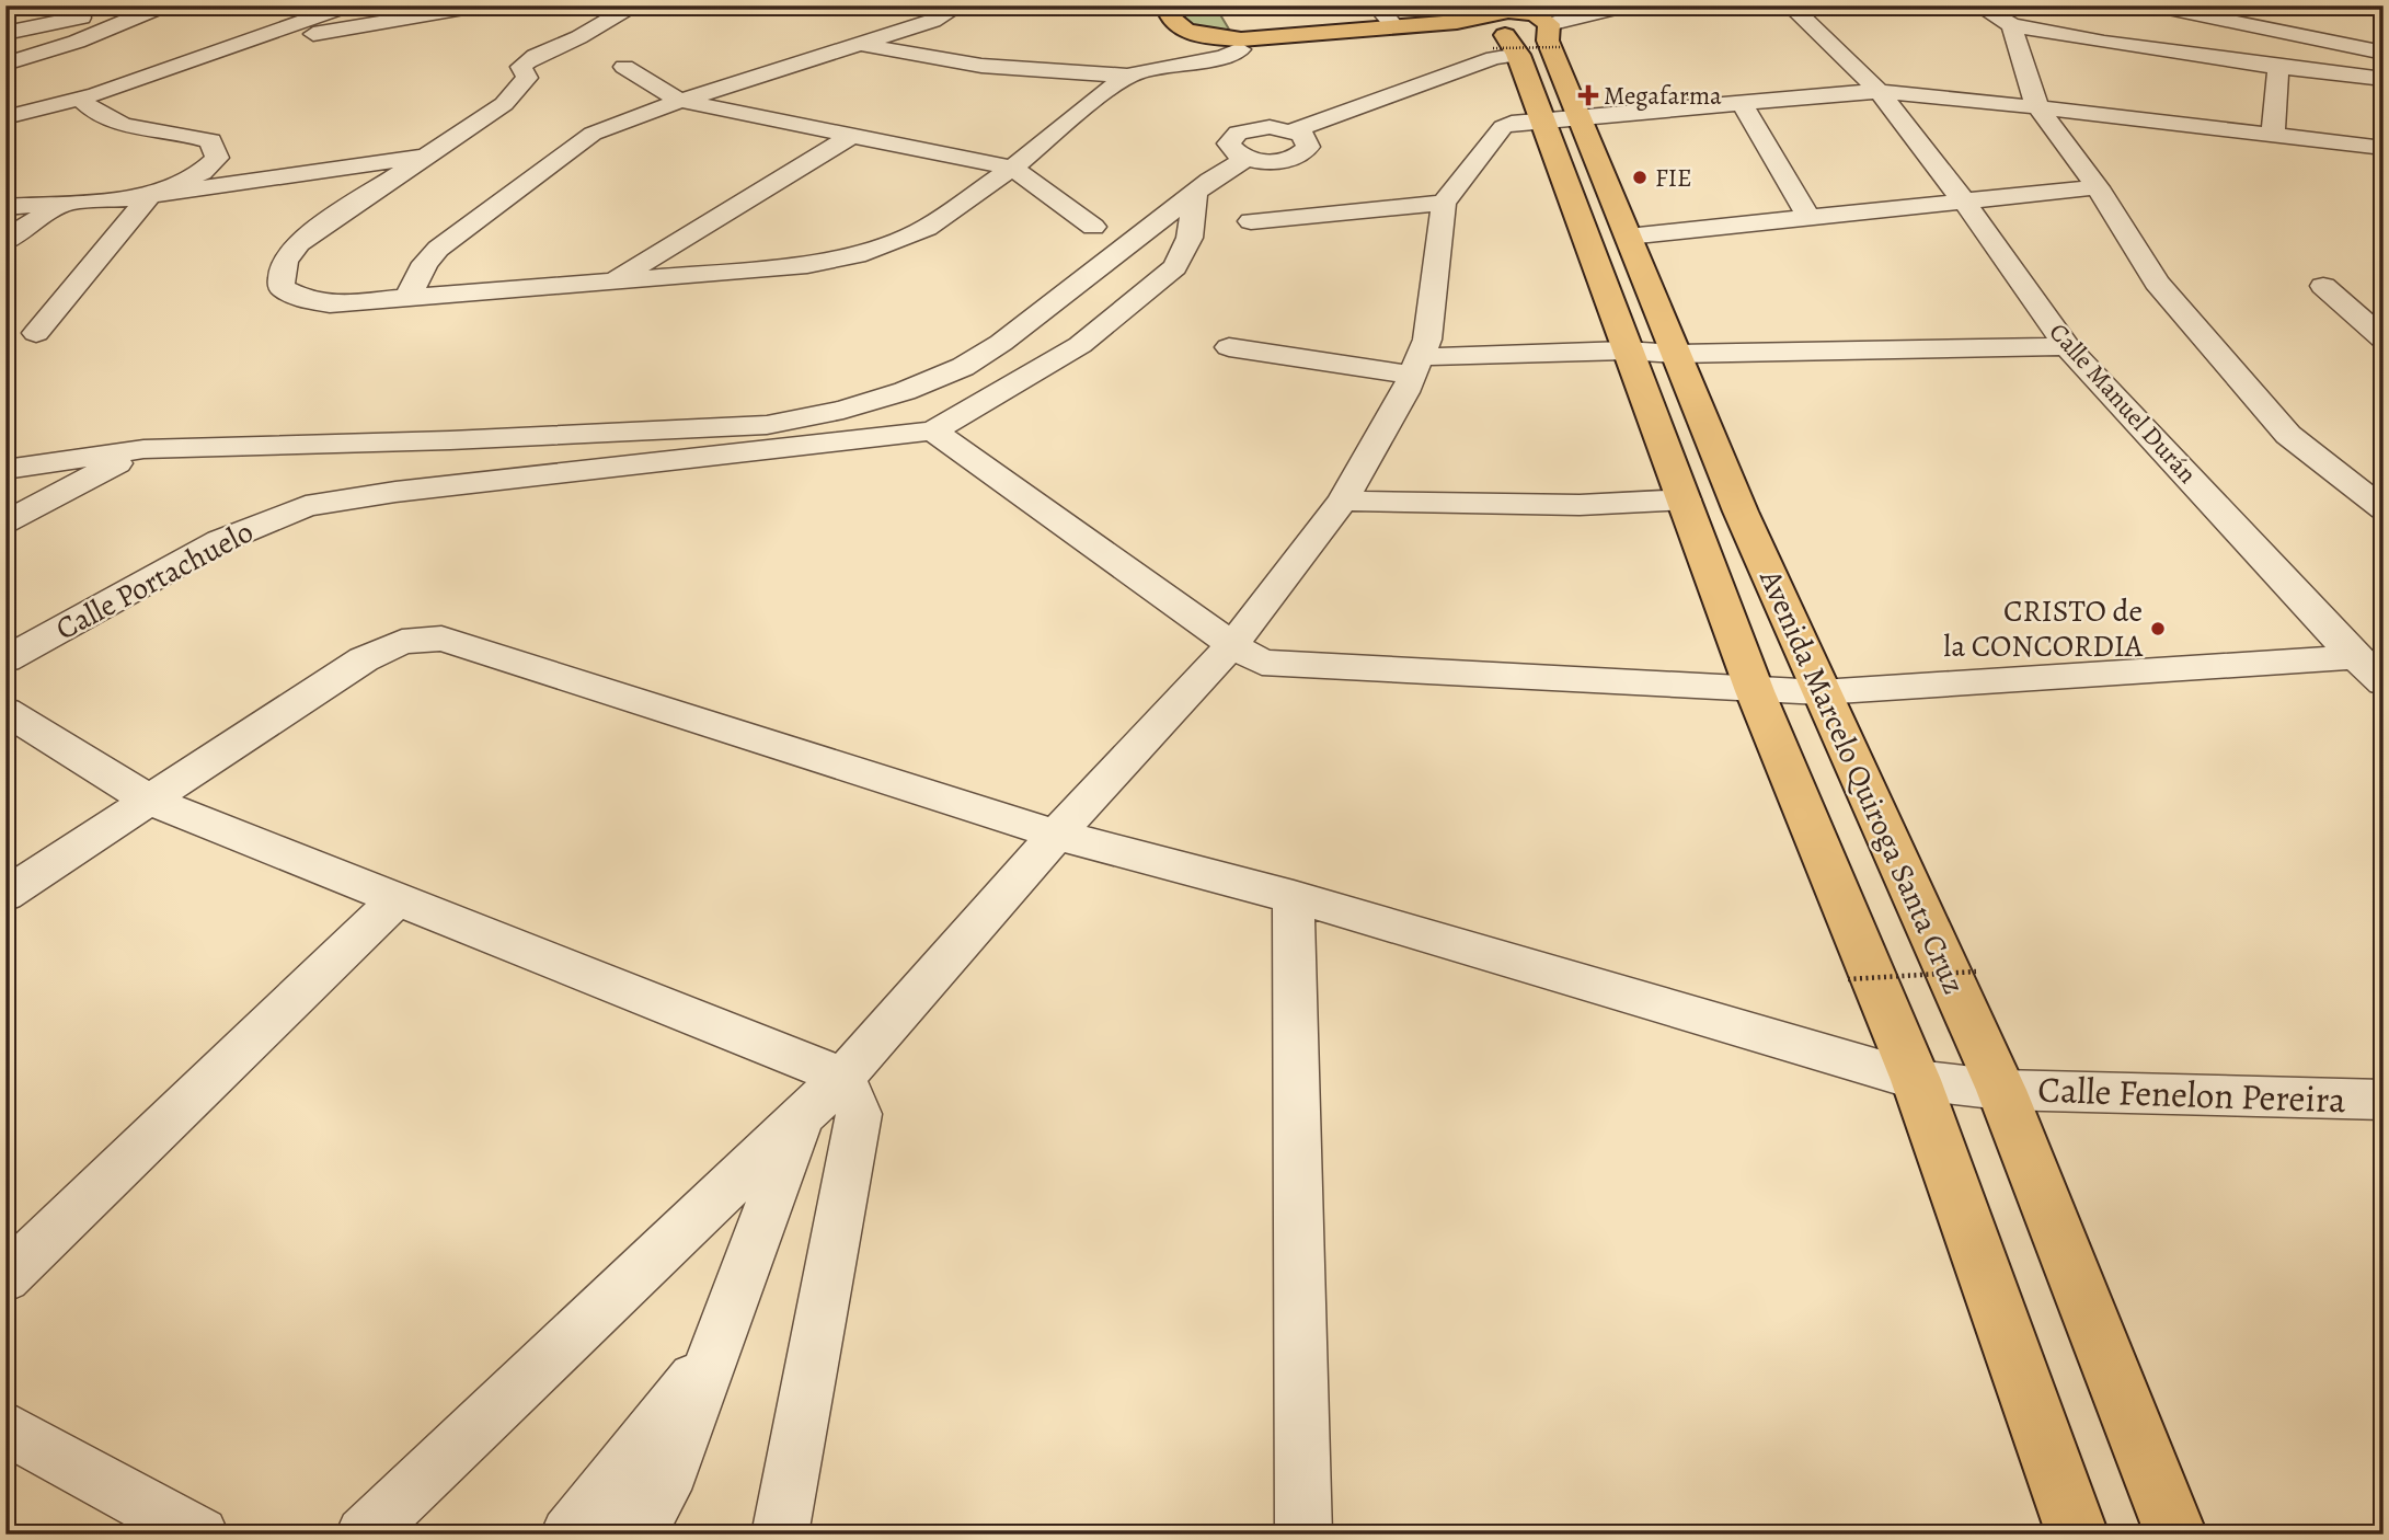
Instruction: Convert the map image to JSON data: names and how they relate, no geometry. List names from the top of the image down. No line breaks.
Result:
{"streets":{"highway":["Avenida Marcelo Quiroga Santa Cruz"],"street":["Calle Manuel Durán","Calle Portachuelo","Calle Fenelon Pereira"]},"crossings":[["Avenida Marcelo Quiroga Santa Cruz","Calle Fenelon Pereira"]],"places":{"health":["Megafarma"],"other":["FIE","CRISTO de la CONCORDIA"]}}
